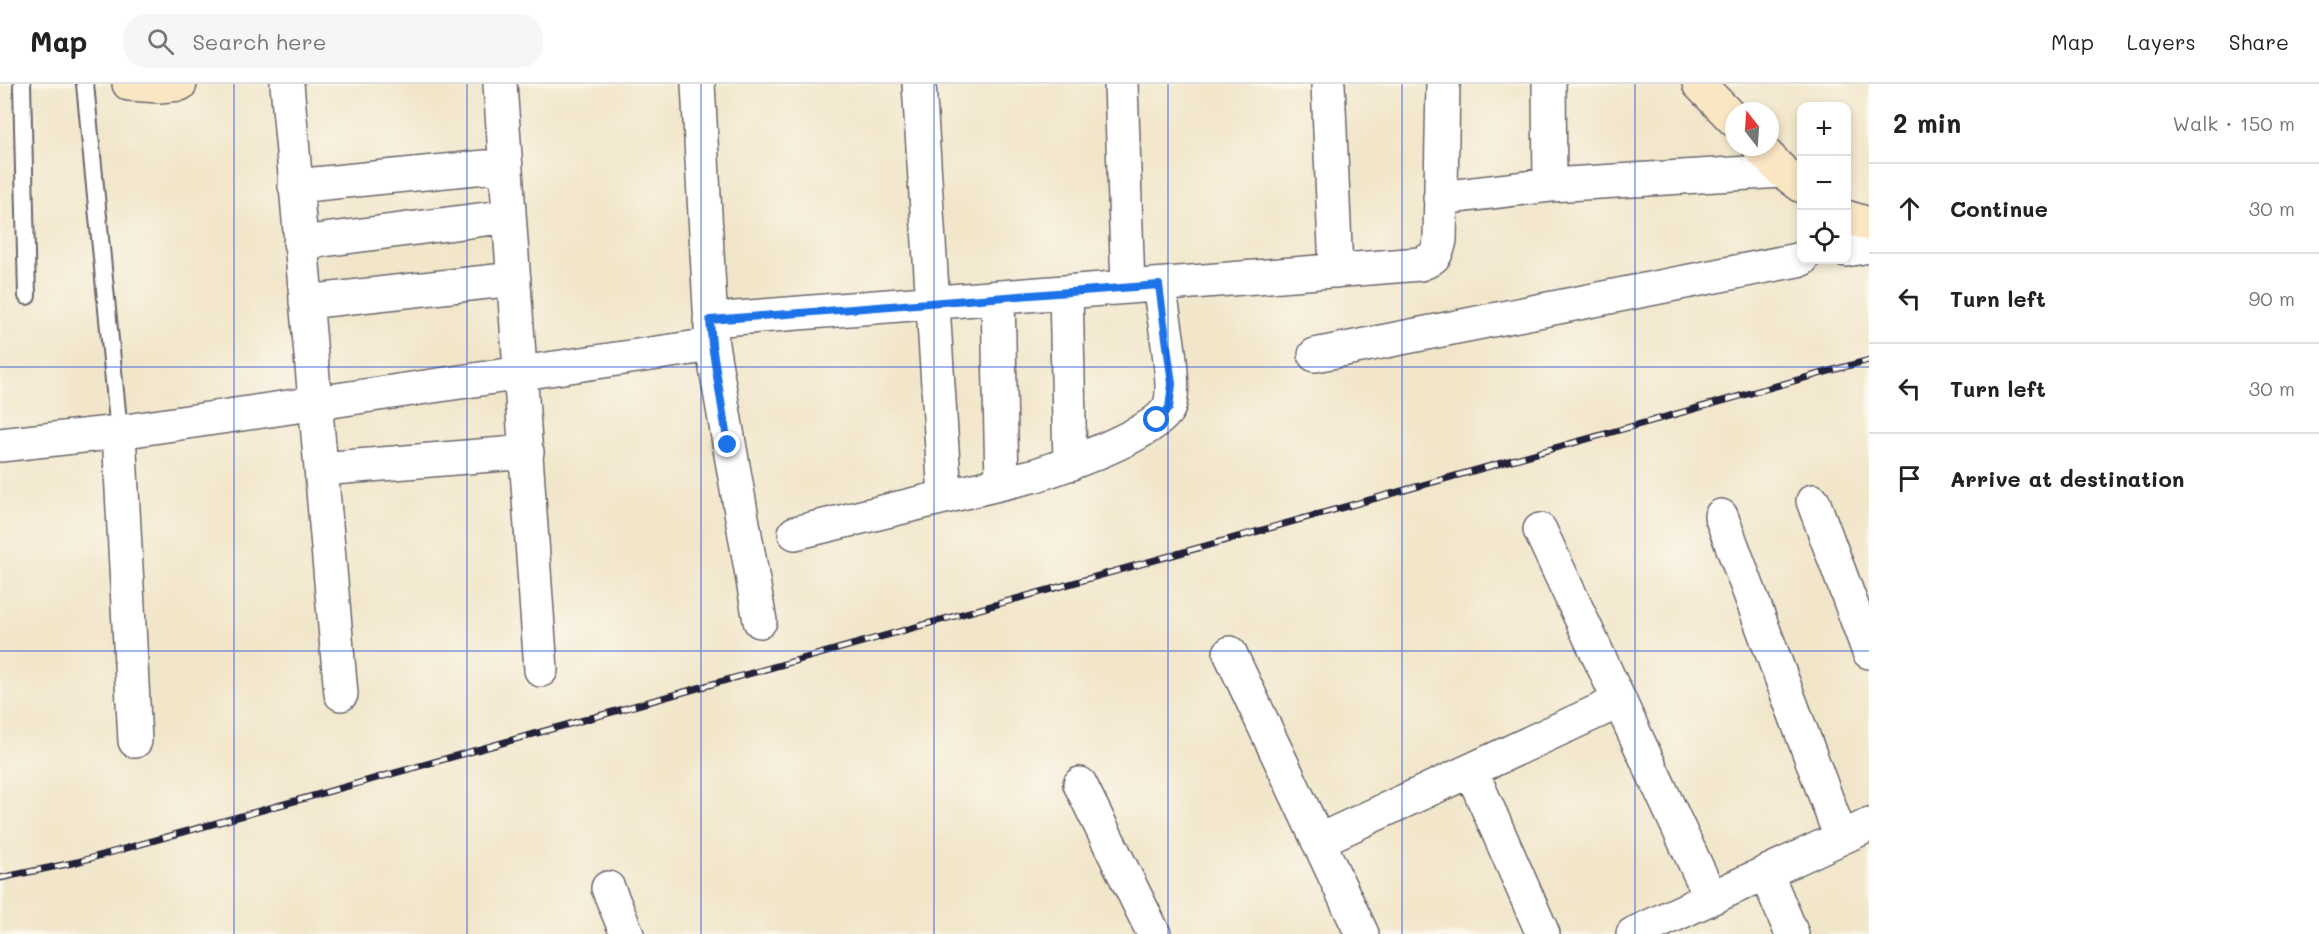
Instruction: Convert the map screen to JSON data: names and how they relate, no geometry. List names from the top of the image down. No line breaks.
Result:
{"north":"top","page":{"header":"Map","search":"Search here","nav":["Map","Layers","Share"],"heading":["2 min","Walk · 150 m"],"map_buttons":["+","−"],"list":[["Continue","30 m"],["Turn left","90 m"],["Turn left","30 m"],"Arrive at destination"]}}
